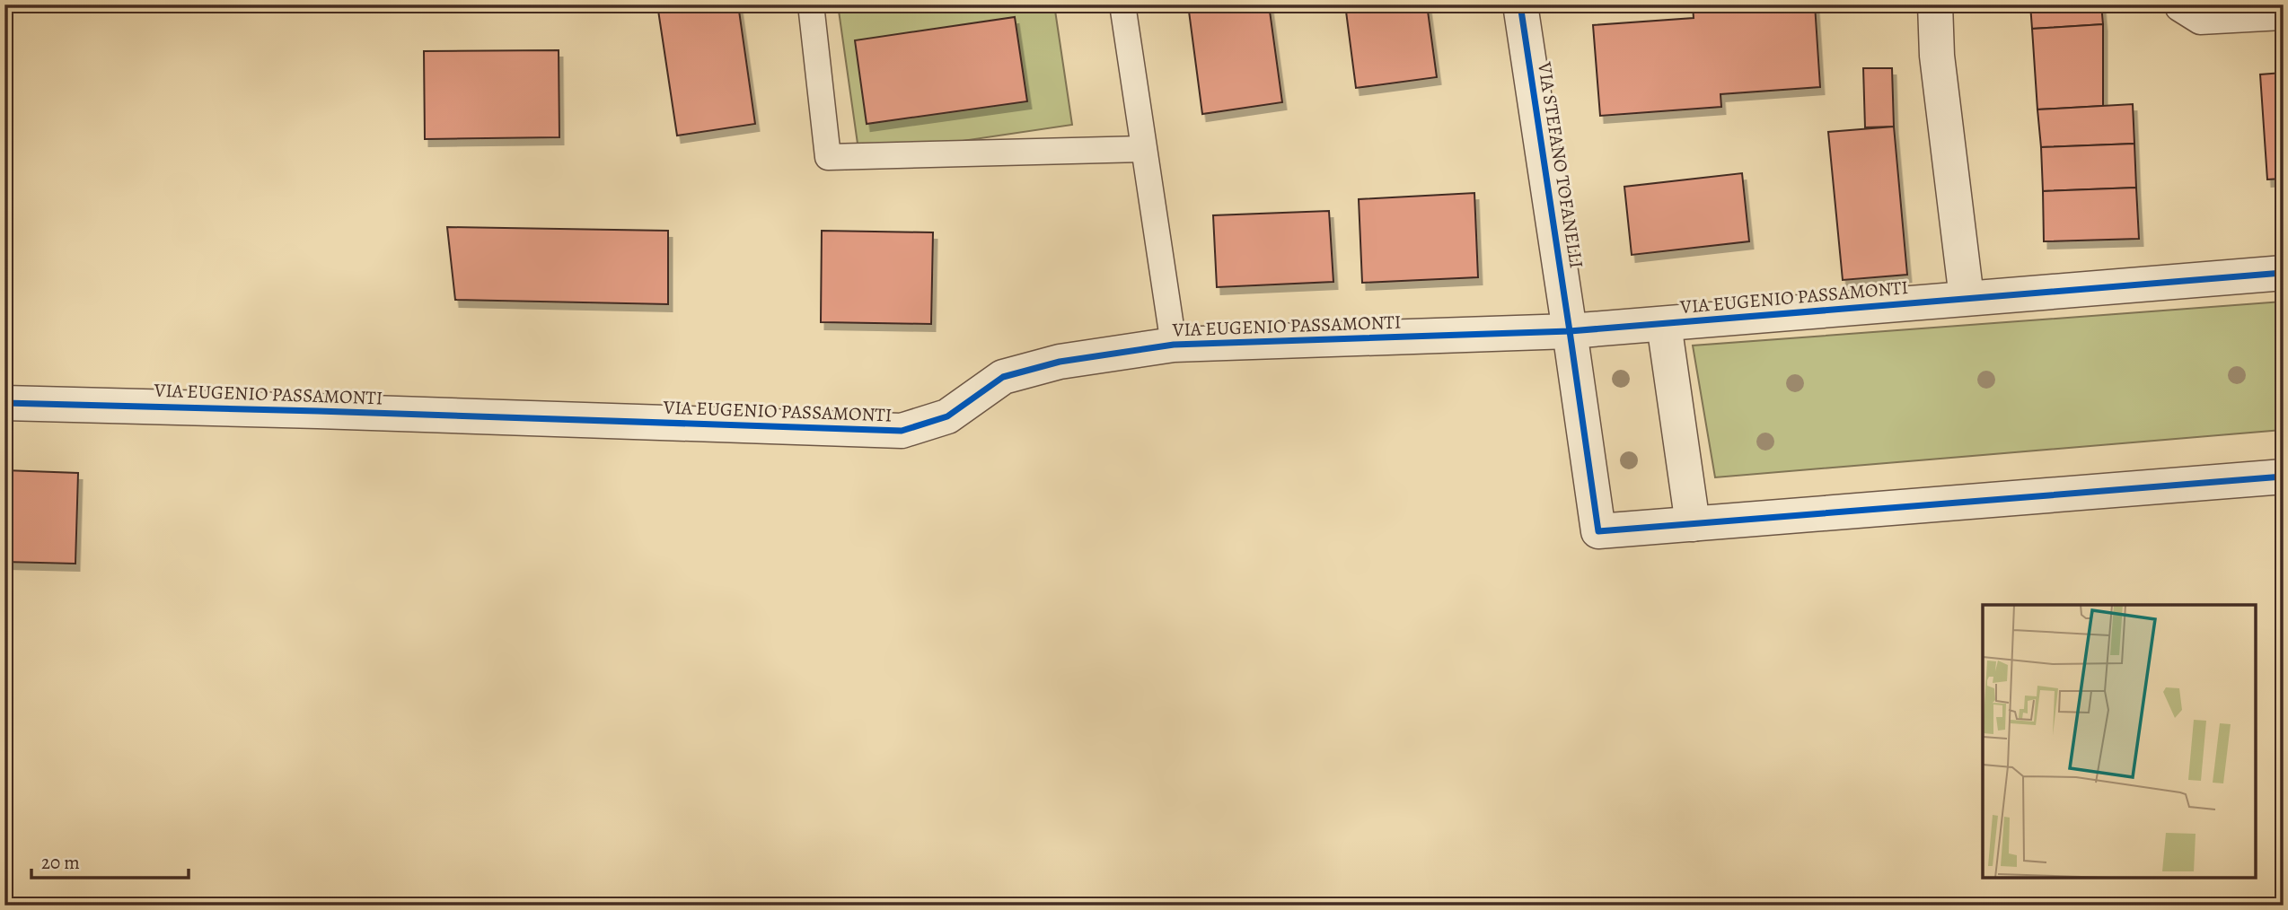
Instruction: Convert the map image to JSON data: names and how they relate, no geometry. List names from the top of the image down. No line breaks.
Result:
{"streets":{"street":["VIA STEFANO TOFANELLI","VIA EUGENIO PASSAMONTI"]},"crossings":[["VIA STEFANO TOFANELLI","VIA EUGENIO PASSAMONTI"]],"scale_bar":"20 m"}
